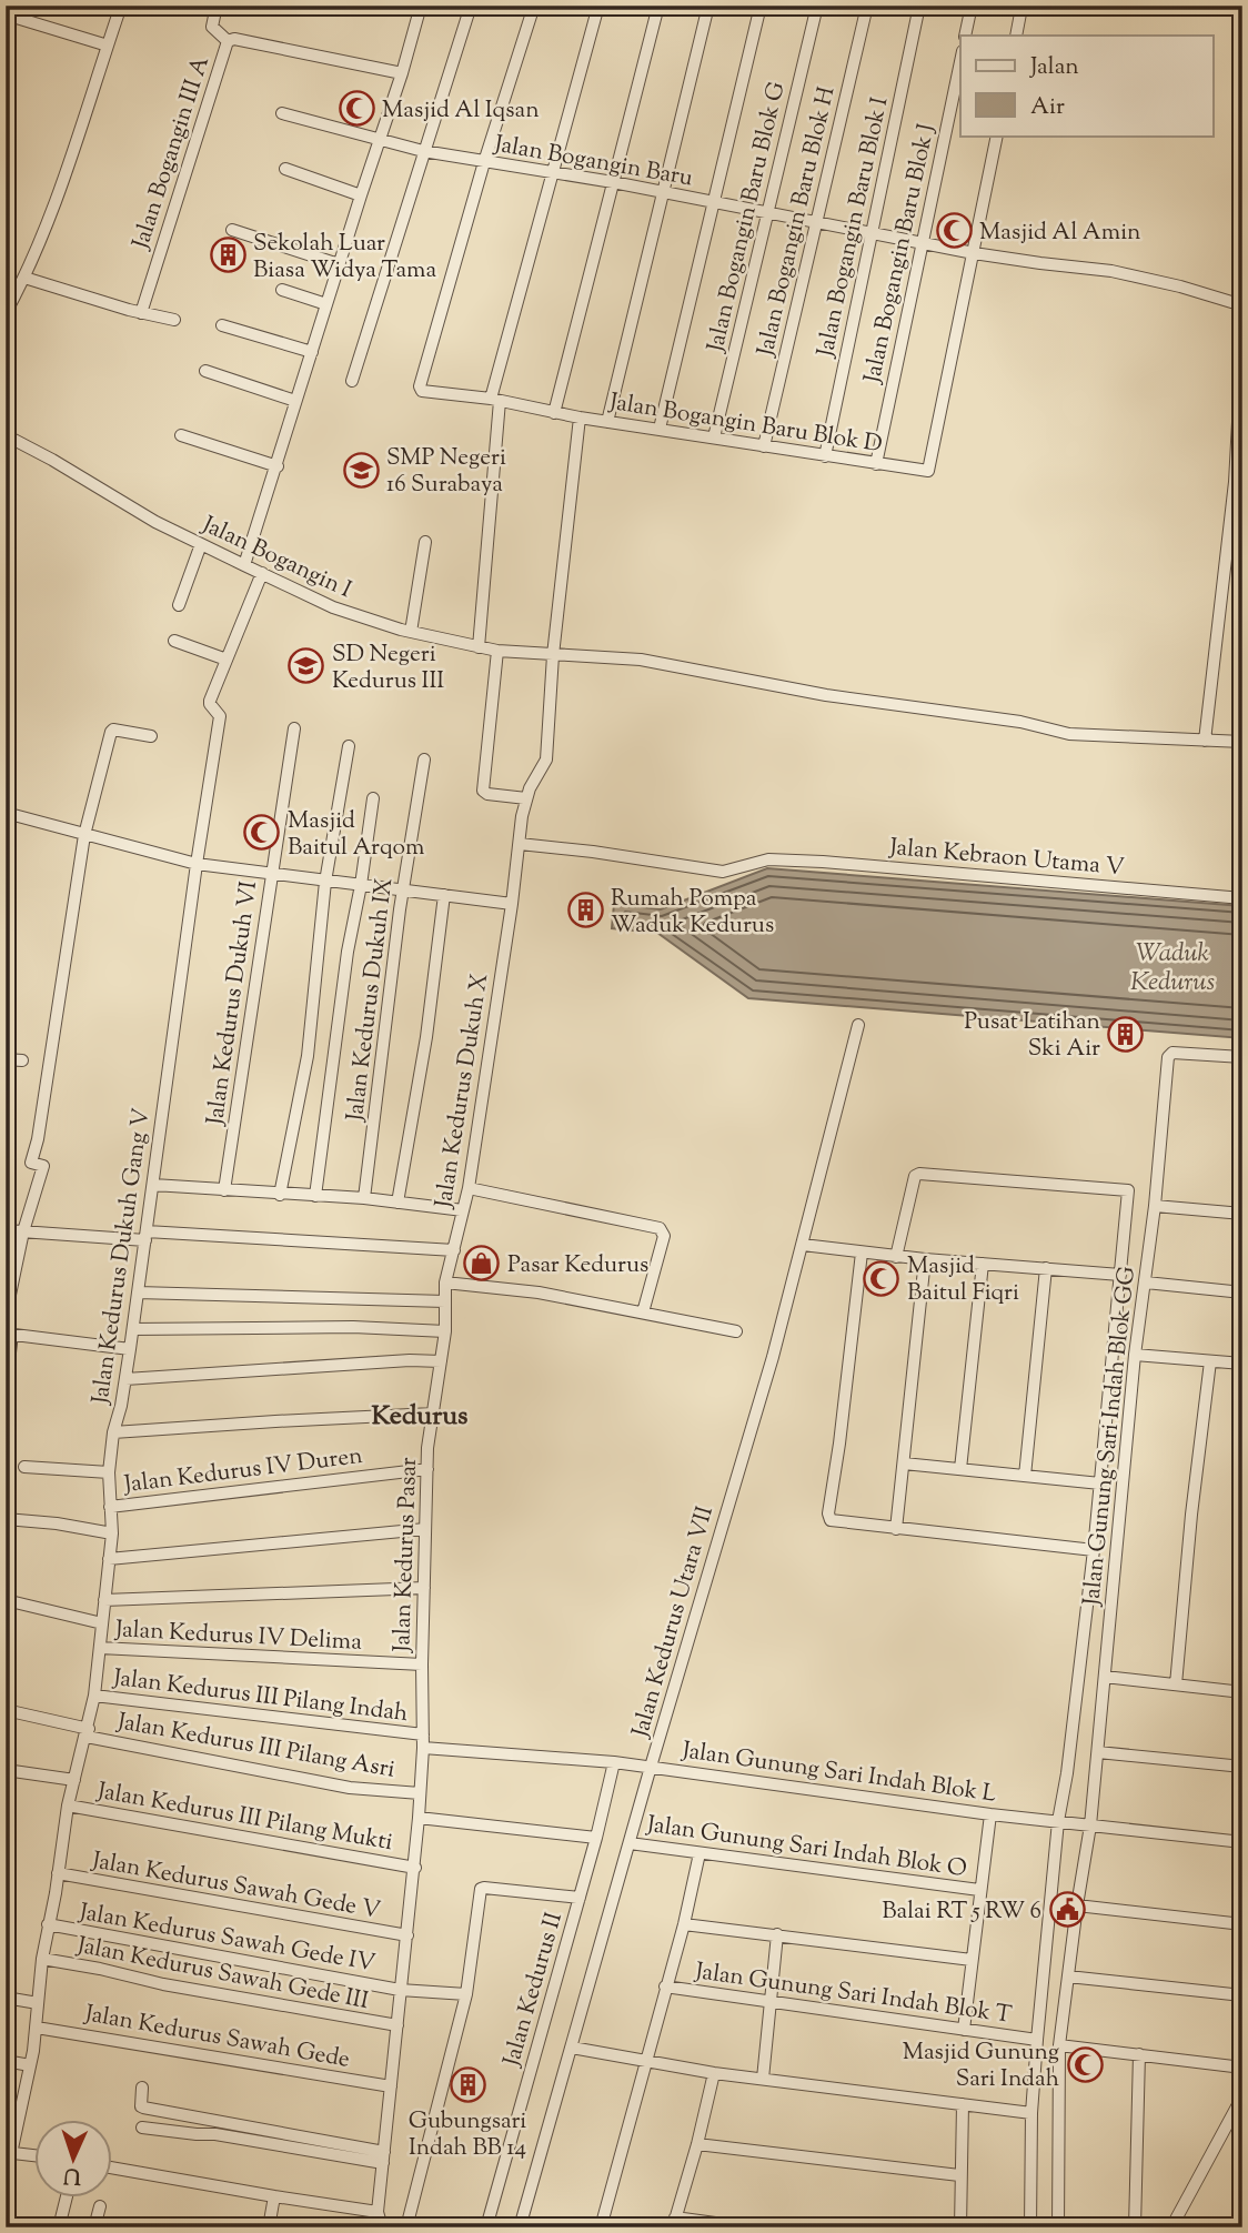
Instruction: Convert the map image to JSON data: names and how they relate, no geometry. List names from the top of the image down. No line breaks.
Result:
{"streets":{"street":["Jalan Bogangin III A","Jalan Bogangin Baru","Jalan Bogangin Baru Blok G","Jalan Bogangin Baru Blok H","Jalan Bogangin Baru Blok I","Jalan Bogangin Baru Blok J","Jalan Bogangin Baru Blok D","Jalan Bogangin I","Jalan Kebraon Utama V","Jalan Kedurus Dukuh IX","Jalan Kedurus Dukuh VI","Jalan Kedurus Dukuh X","Jalan Kedurus Dukuh Gang V","Jalan Gunung Sari Indah Blok GG","Jalan Kedurus IV Duren","Jalan Kedurus Pasar","Jalan Kedurus Utara VII","Jalan Kedurus IV Delima","Jalan Kedurus III Pilang Indah","Jalan Kedurus III Pilang Asri","Jalan Gunung Sari Indah Blok L","Jalan Kedurus III Pilang Mukti","Jalan Gunung Sari Indah Blok O","Jalan Kedurus Sawah Gede V","Jalan Kedurus Sawah Gede IV","Jalan Kedurus Sawah Gede III","Jalan Kedurus II","Jalan Gunung Sari Indah Blok T","Jalan Kedurus Sawah Gede"]},"crossings":[["Jalan Bogangin Baru","Jalan Bogangin Baru Blok G"],["Jalan Bogangin Baru","Jalan Bogangin Baru Blok H"],["Jalan Bogangin Baru","Jalan Bogangin Baru Blok I"],["Jalan Bogangin Baru","Jalan Bogangin Baru Blok J"],["Jalan Bogangin Baru","Jalan Bogangin Baru Blok D"],["Jalan Bogangin Baru Blok G","Jalan Bogangin Baru Blok D"],["Jalan Bogangin Baru Blok H","Jalan Bogangin Baru Blok D"],["Jalan Bogangin Baru Blok I","Jalan Bogangin Baru Blok D"],["Jalan Bogangin Baru Blok J","Jalan Bogangin Baru Blok D"],["Jalan Bogangin Baru Blok D","Jalan Kedurus Dukuh X"],["Jalan Bogangin I","Jalan Kedurus Dukuh X"],["Jalan Kebraon Utama V","Jalan Kedurus Dukuh X"],["Jalan Kedurus Dukuh X","Jalan Kedurus Pasar"],["Jalan Kedurus Dukuh Gang V","Jalan Kedurus IV Duren"],["Jalan Kedurus Dukuh Gang V","Jalan Kedurus IV Delima"],["Jalan Kedurus Dukuh Gang V","Jalan Kedurus III Pilang Indah"],["Jalan Kedurus Dukuh Gang V","Jalan Kedurus III Pilang Asri"],["Jalan Kedurus Dukuh Gang V","Jalan Kedurus III Pilang Mukti"],["Jalan Kedurus Dukuh Gang V","Jalan Kedurus Sawah Gede V"],["Jalan Kedurus Dukuh Gang V","Jalan Kedurus Sawah Gede IV"],["Jalan Kedurus Dukuh Gang V","Jalan Kedurus Sawah Gede III"],["Jalan Kedurus Dukuh Gang V","Jalan Kedurus Sawah Gede"],["Jalan Gunung Sari Indah Blok GG","Jalan Gunung Sari Indah Blok L"],["Jalan Kedurus IV Duren","Jalan Kedurus Pasar"],["Jalan Kedurus Pasar","Jalan Kedurus IV Delima"],["Jalan Kedurus Pasar","Jalan Kedurus III Pilang Indah"],["Jalan Kedurus Utara VII","Jalan Gunung Sari Indah Blok L"],["Jalan Kedurus Utara VII","Jalan Gunung Sari Indah Blok O"],["Jalan Gunung Sari Indah Blok L","Jalan Kedurus II"]],"districts":["Kedurus"],"water":["Waduk Kedurus"],"places":{"mosque":["Masjid Al Iqsan","Masjid Al Amin","Masjid Baitul Arqom","Masjid Baitul Fiqri","Masjid Gunung Sari Indah"],"building":["Sekolah Luar Biasa Widya Tama","Rumah Pompa Waduk Kedurus","Pusat Latihan Ski Air","Gubungsari Indah BB 14"],"school or university":["SMP Negeri 16 Surabaya","SD Negeri Kedurus III"],"shop":["Pasar Kedurus"],"public building":["Balai RT 5 RW 6"]},"legend":["Jalan","Air"],"north":"bottom"}
